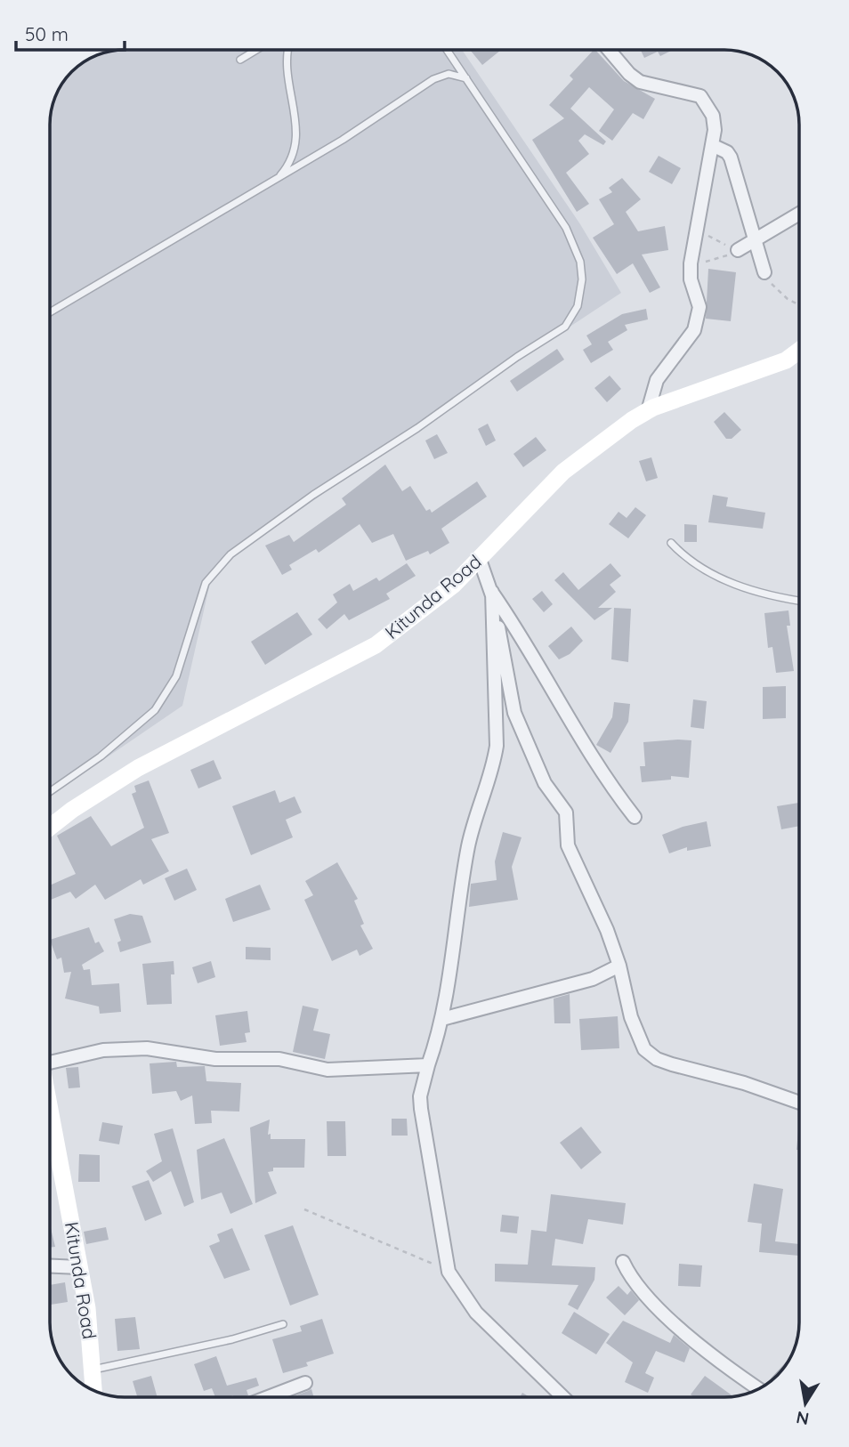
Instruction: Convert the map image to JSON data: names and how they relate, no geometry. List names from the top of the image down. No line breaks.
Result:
{"streets":{"street":["Kitunda Road"]},"scale_bar":"50 m","north":"bottom"}
